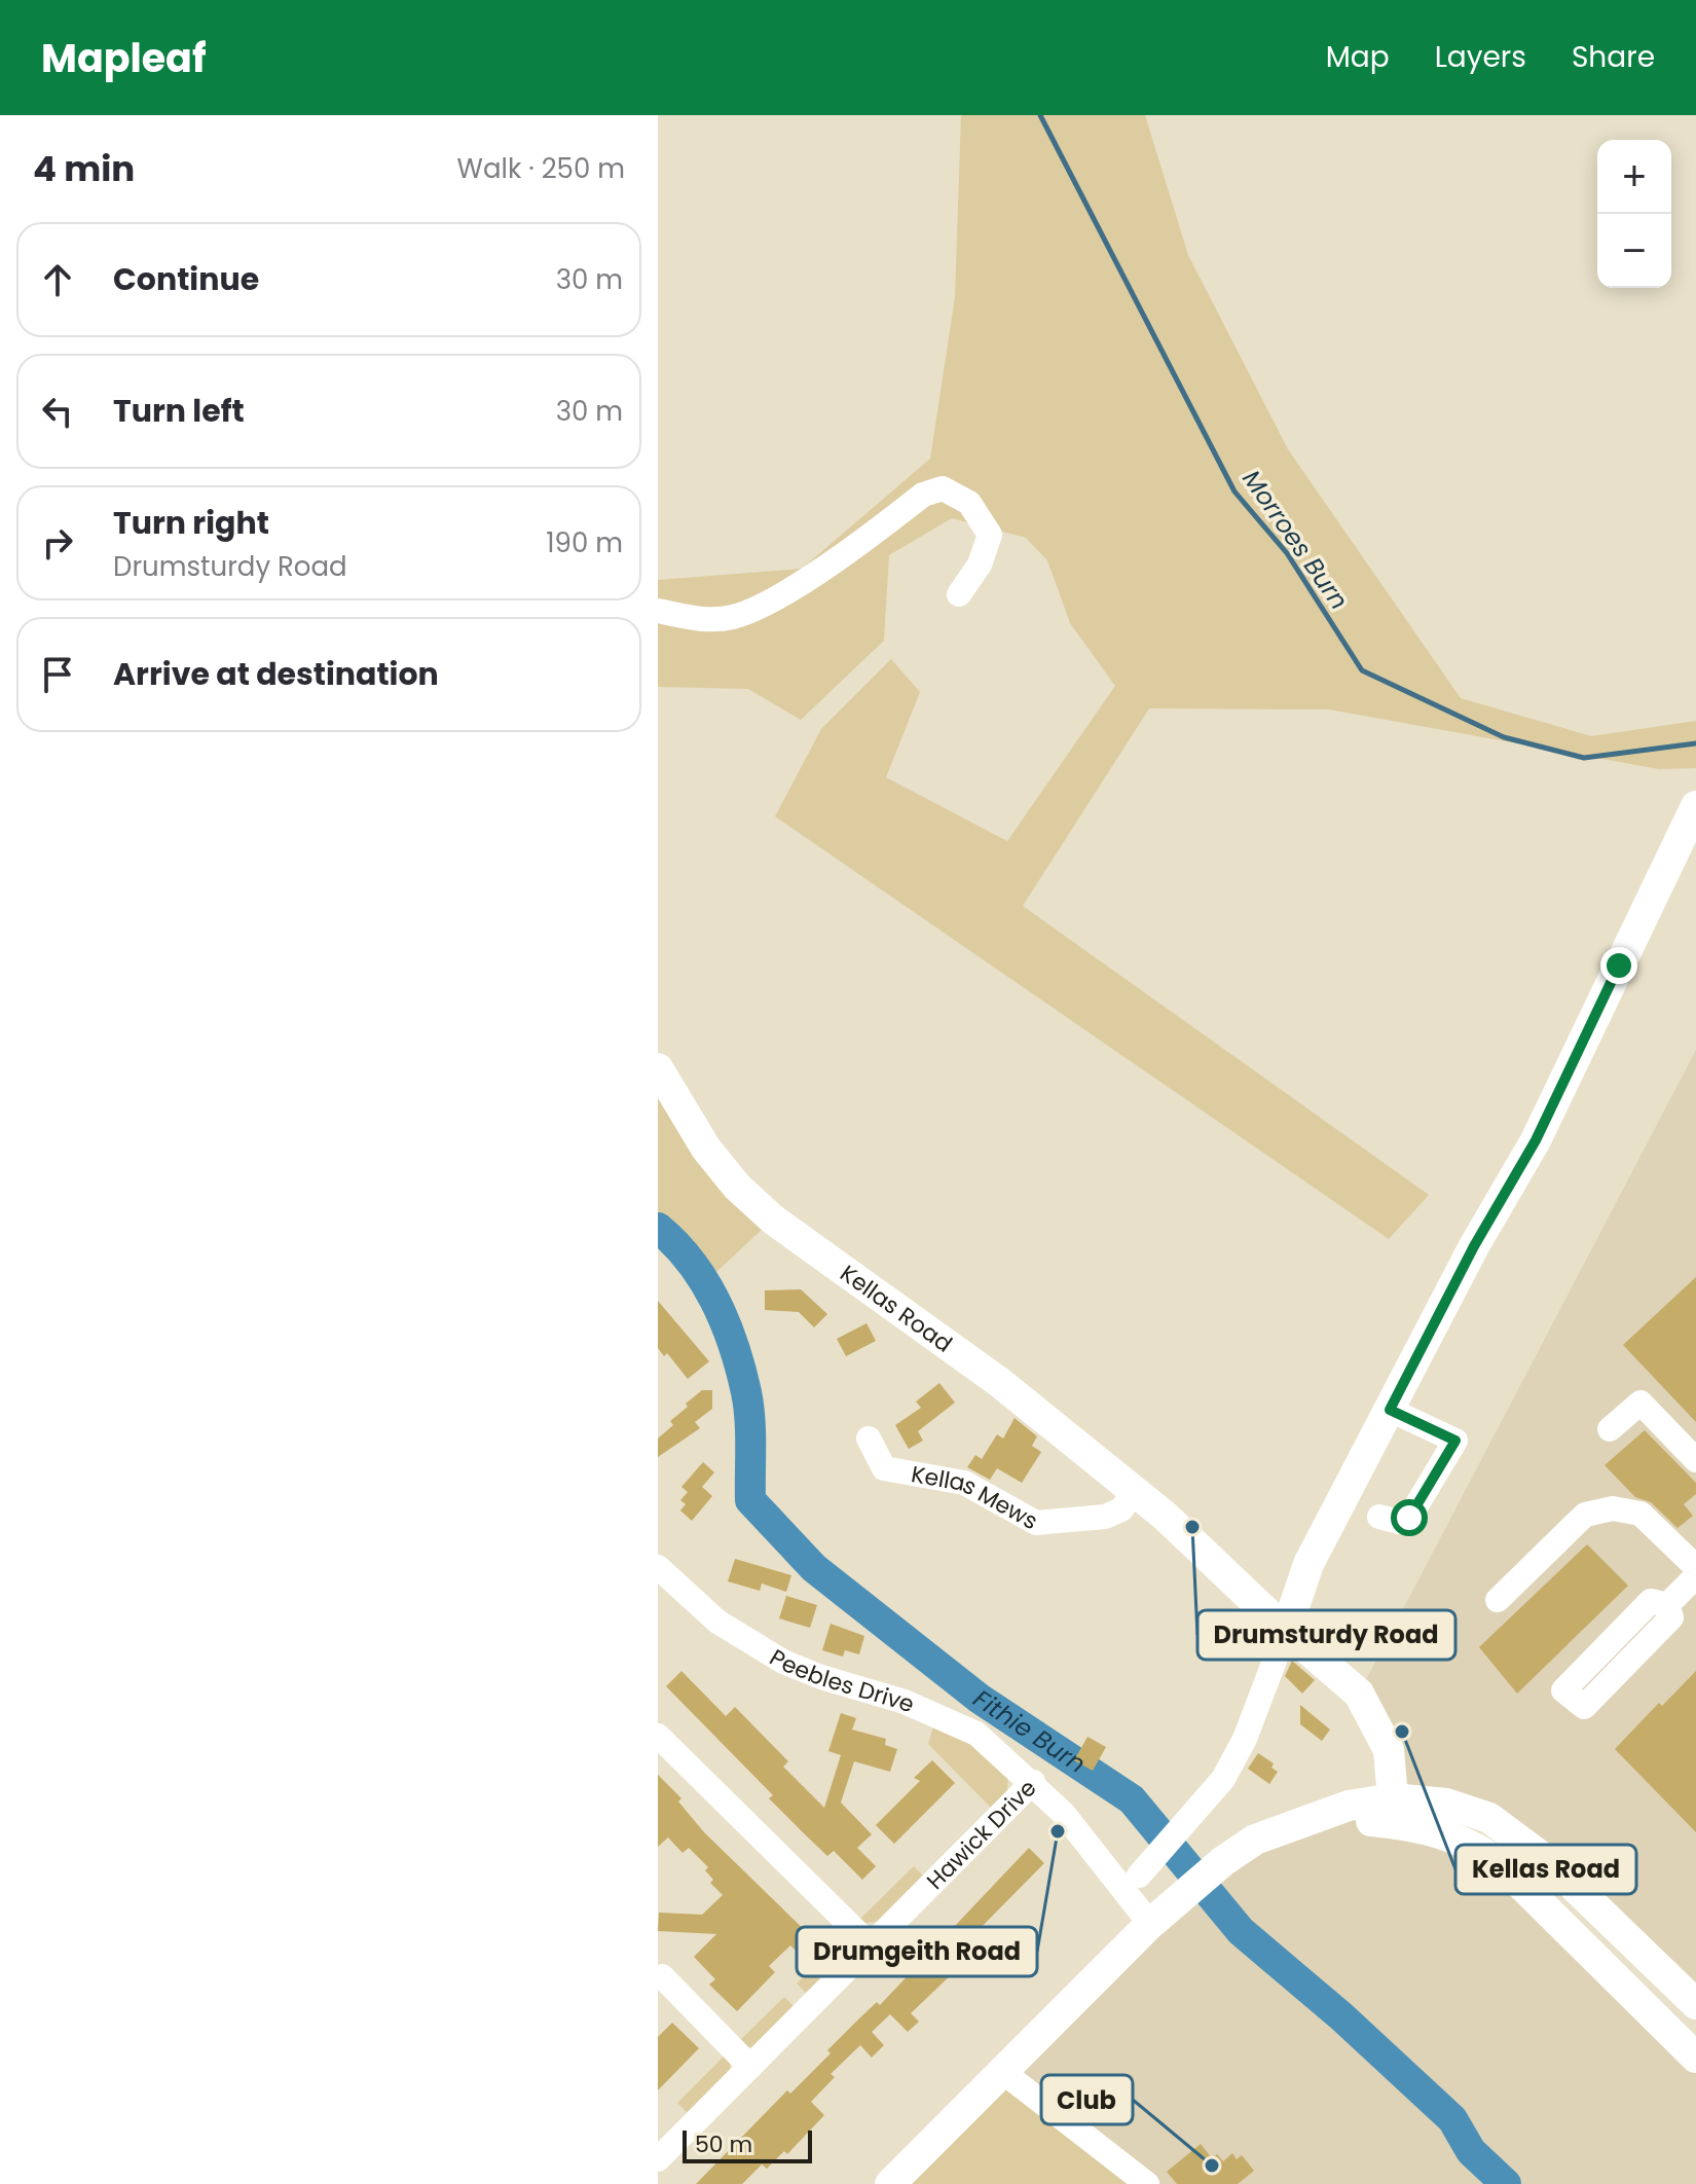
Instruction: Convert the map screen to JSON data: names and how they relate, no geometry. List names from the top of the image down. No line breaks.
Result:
{"streets":{"main road":["Kellas Road"],"street":["Kellas Mews","Peebles Drive","Hawick Drive"]},"crossings":[["Kellas Road","Kellas Mews"],["Peebles Drive","Hawick Drive"]],"water":["Morroes Burn","Fithie Burn"],"places":["Drumsturdy Road","Kellas Road","Drumgeith Road","Club"],"scale_bar":"50 m","page":{"header":"Mapleaf","nav":["Map","Layers","Share"],"heading":["4 min","Walk · 250 m"],"map_buttons":["+","−"],"list":[["Continue","30 m"],["Turn left","30 m"],["Turn right","Drumsturdy Road","190 m"],"Arrive at destination"],"scale":"50 m"}}
